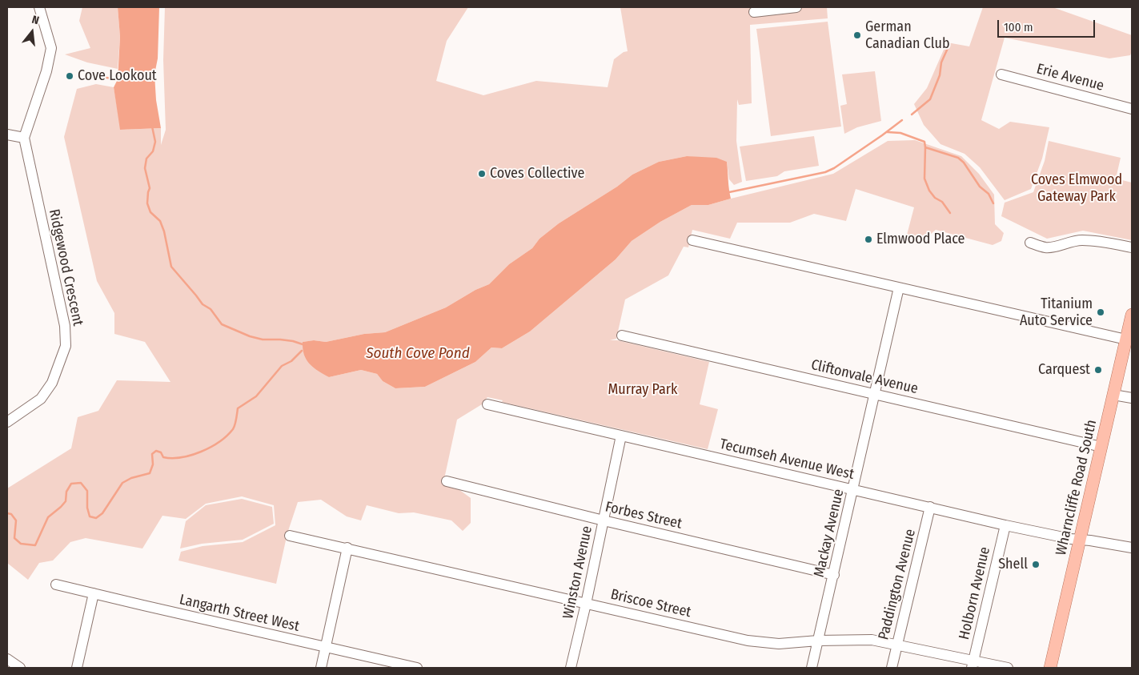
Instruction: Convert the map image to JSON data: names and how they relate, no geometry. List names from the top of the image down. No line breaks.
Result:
{"streets":{"main road":["Wharncliffe Road South"],"street":["Erie Avenue","Ridgewood Crescent","Cliftonvale Avenue","Tecumseh Avenue West","Forbes Street","Mackay Avenue","Winston Avenue","Paddington Avenue","Holborn Avenue","Briscoe Street","Langarth Street West"]},"crossings":[["Cliftonvale Avenue","Wharncliffe Road South"],["Cliftonvale Avenue","Mackay Avenue"],["Tecumseh Avenue West","Wharncliffe Road South"],["Tecumseh Avenue West","Mackay Avenue"],["Tecumseh Avenue West","Winston Avenue"],["Tecumseh Avenue West","Paddington Avenue"],["Tecumseh Avenue West","Holborn Avenue"],["Forbes Street","Mackay Avenue"],["Forbes Street","Winston Avenue"],["Mackay Avenue","Briscoe Street"],["Winston Avenue","Briscoe Street"],["Paddington Avenue","Briscoe Street"],["Holborn Avenue","Briscoe Street"]],"water":["South Cove Pond"],"parks":["Coves Elmwood Gateway Park","Murray Park"],"places":["German Canadian Club","Cove Lookout","Coves Collective","Elmwood Place","Titanium Auto Service","Carquest","Shell"],"scale_bar":"100 m","north":"top"}
